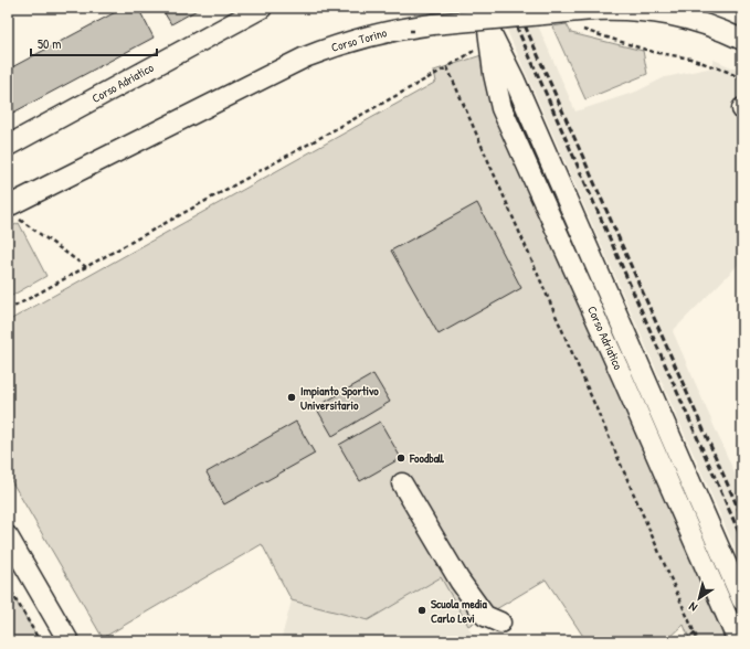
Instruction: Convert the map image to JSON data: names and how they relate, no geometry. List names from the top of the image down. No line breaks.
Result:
{"streets":{"street":["Corso Torino","Corso Adriatico"]},"places":["Impianto Sportivo Universitario","Foodball","Scuola media Carlo Levi"],"scale_bar":"50 m","north":"bottom left"}
